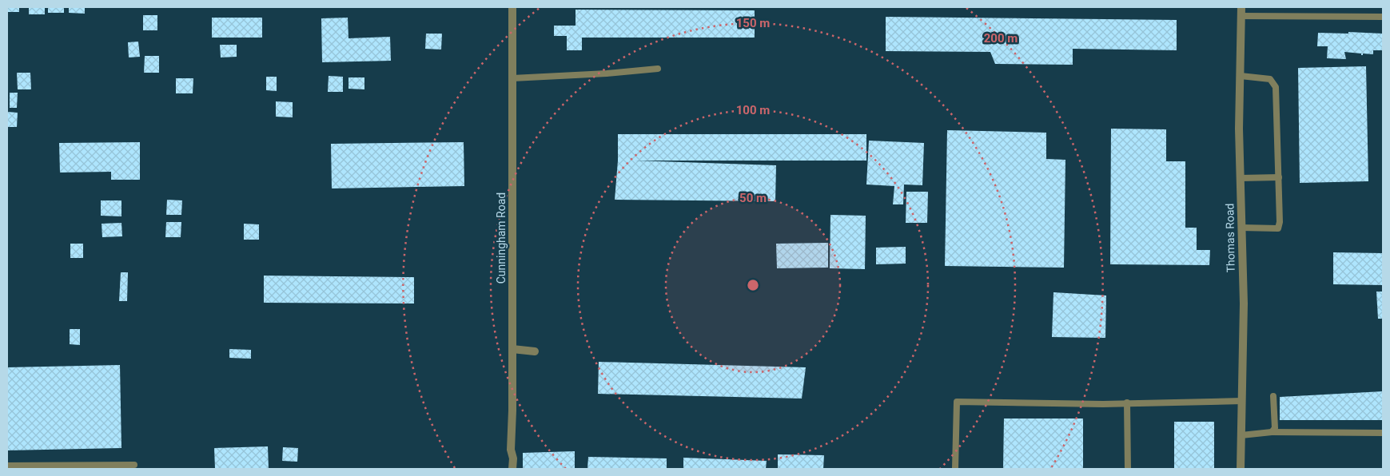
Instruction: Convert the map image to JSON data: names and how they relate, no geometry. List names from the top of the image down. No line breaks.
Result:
{"streets":{"street":["Cunningham Road","Thomas Road"]},"rings":["150 m","200 m","100 m","50 m"]}
